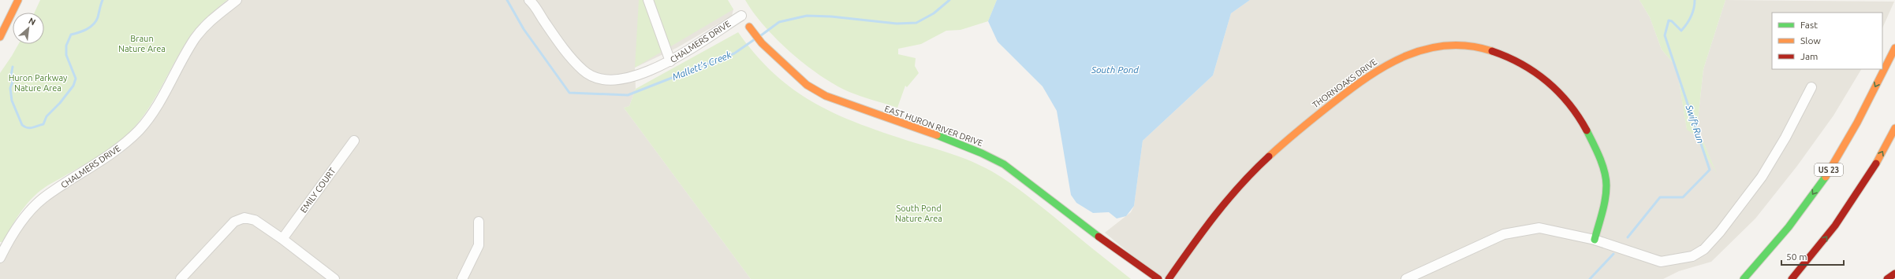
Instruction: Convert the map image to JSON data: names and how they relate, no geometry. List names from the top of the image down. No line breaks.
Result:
{"streets":{"main road":["THORNOAKS DRIVE","EAST HURON RIVER DRIVE","US 23"],"street":["CHALMERS DRIVE","EMILY COURT"]},"water":["Mallett's Creek","South Pond","Swift Run"],"parks":["Braun Nature Area","Huron Parkway Nature Area","South Pond Nature Area"],"legend":["Fast","Slow","Jam"],"scale_bar":"50 m","north":"top right"}
